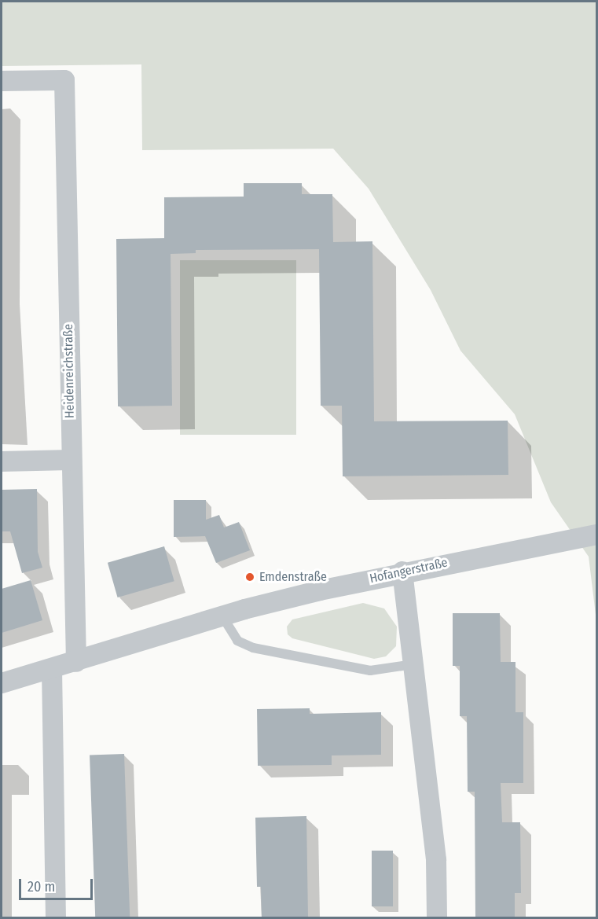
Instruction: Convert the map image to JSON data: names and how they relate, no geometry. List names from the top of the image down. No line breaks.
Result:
{"streets":{"street":["Heidenreichstraße","Hofangerstraße"]},"crossings":[["Heidenreichstraße","Hofangerstraße"]],"places":["Emdenstraße"],"scale_bar":"20 m"}
